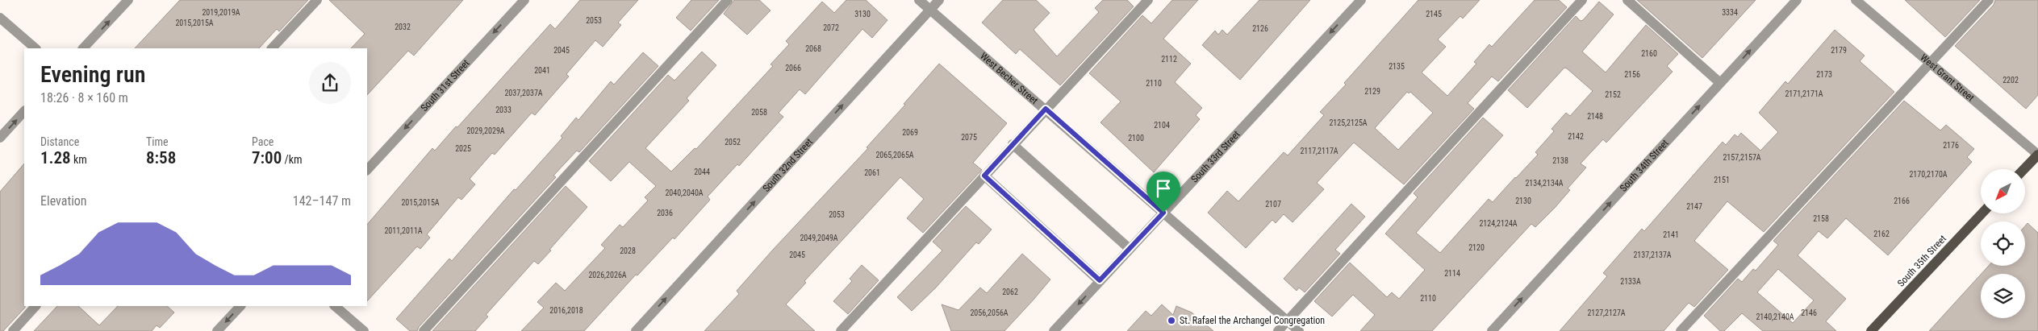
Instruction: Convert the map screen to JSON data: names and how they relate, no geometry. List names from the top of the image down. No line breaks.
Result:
{"streets":{"main road":["South 35th Street"],"street":["West Becher Street","West Grant Street","South 31st Street","South 33rd Street","South 32nd Street","South 34th Street"]},"crossings":[["West Becher Street","South 33rd Street"],["West Becher Street","South 32nd Street"]],"one_way":["South 31st Street","South 33rd Street","South 32nd Street","South 34th Street"],"places":["St. Rafael the Archangel Congregation"],"house_numbers":["2019,2019A","3334","3130","2145","2053","2015,2015A","2032","2072","2126","2068","2045","2179","2160","2112","2135","2066","2041","2156","2173","2202","2110","2129","2037,2037A","2171,2171A","2152","2033","2058","2148","2125,2125A","2104","2029,2029A","2069","2142","2075","2100","2052","2176","2025","2117,2117A","2065,2065A","2157,2157A","2138","2044","2061","2170,2170A","2151","2134,2134A","2040,2040A","2130","2166","2015,2015A","2107","2147","2036","2053","2158","2124,2124A","2011,2011A","2162","2141","2049,2049A","2120","2028","2045","2137,2137A","2114","2026,2026A","2133A","2062","2110","2016,2018","2056,2056A","2127,2127A","2146","2140,2140A"],"north":"bottom left","page":{"heading":["Evening run","18:26 · 8 × 160 m"],"stats":[["Distance","1.28 km"],["Time","8:58"],["Pace","7:00 /km"]],"chart":["Elevation","142–147 m"]}}
